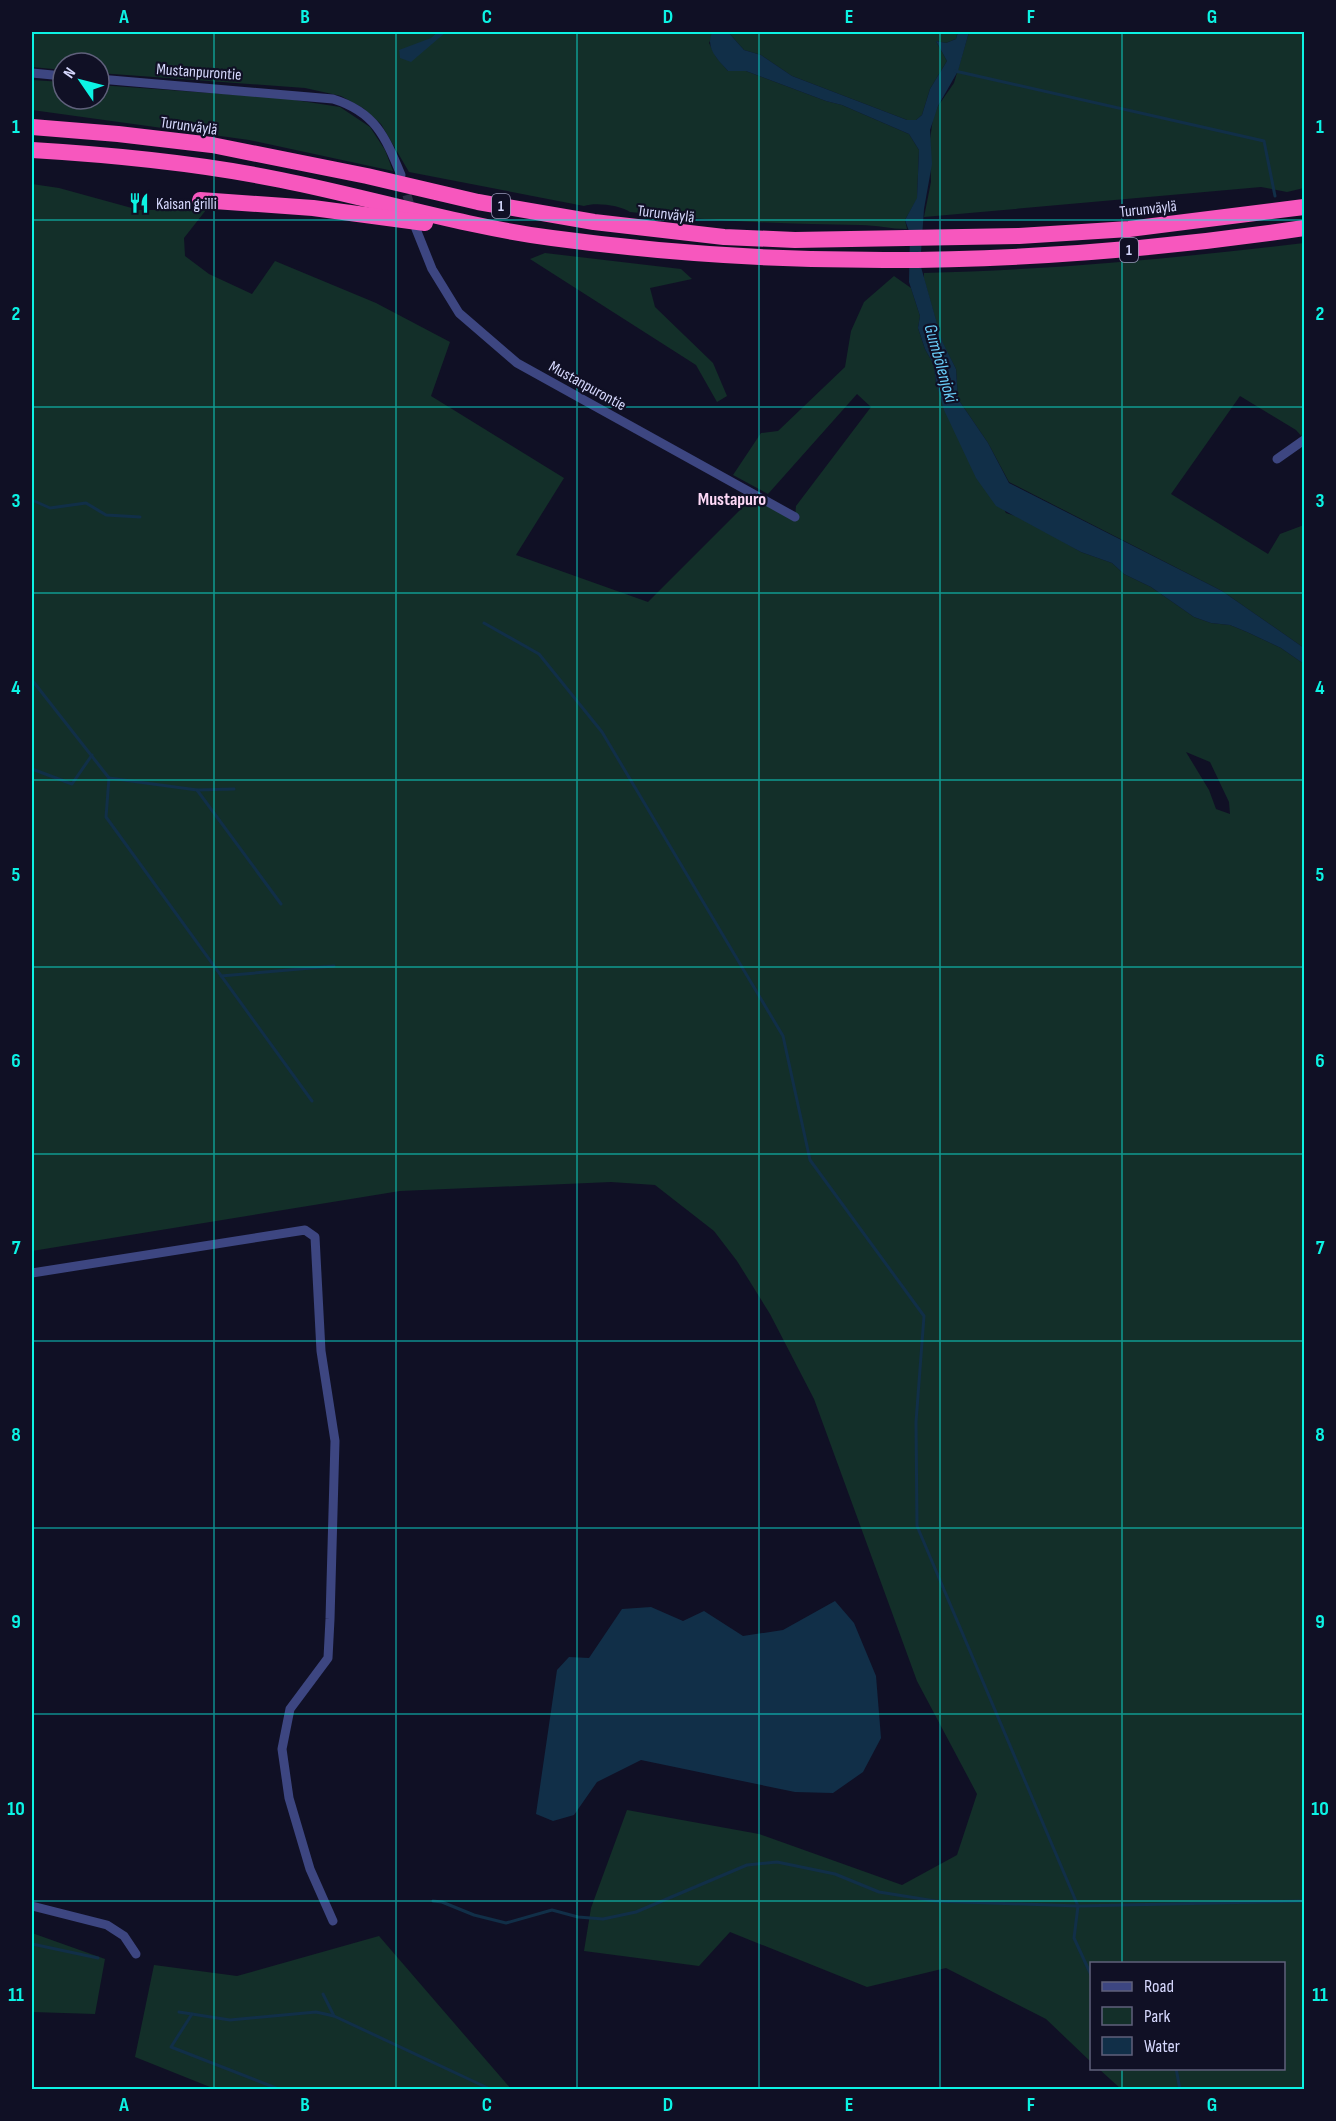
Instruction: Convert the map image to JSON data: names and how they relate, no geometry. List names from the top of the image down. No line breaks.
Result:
{"streets":{"highway":["Turunväylä","1"],"street":["Mustanpurontie"]},"districts":["Mustapuro"],"water":["Gumbölenjoki"],"places":{"restaurant":["Kaisan grilli"]},"legend":["Road","Park","Water"],"north":"top left","grid":{"columns":["A","B","C","D","E","F","G"],"rows":["1","2","3","4","5","6","7","8","9","10","11"]}}
